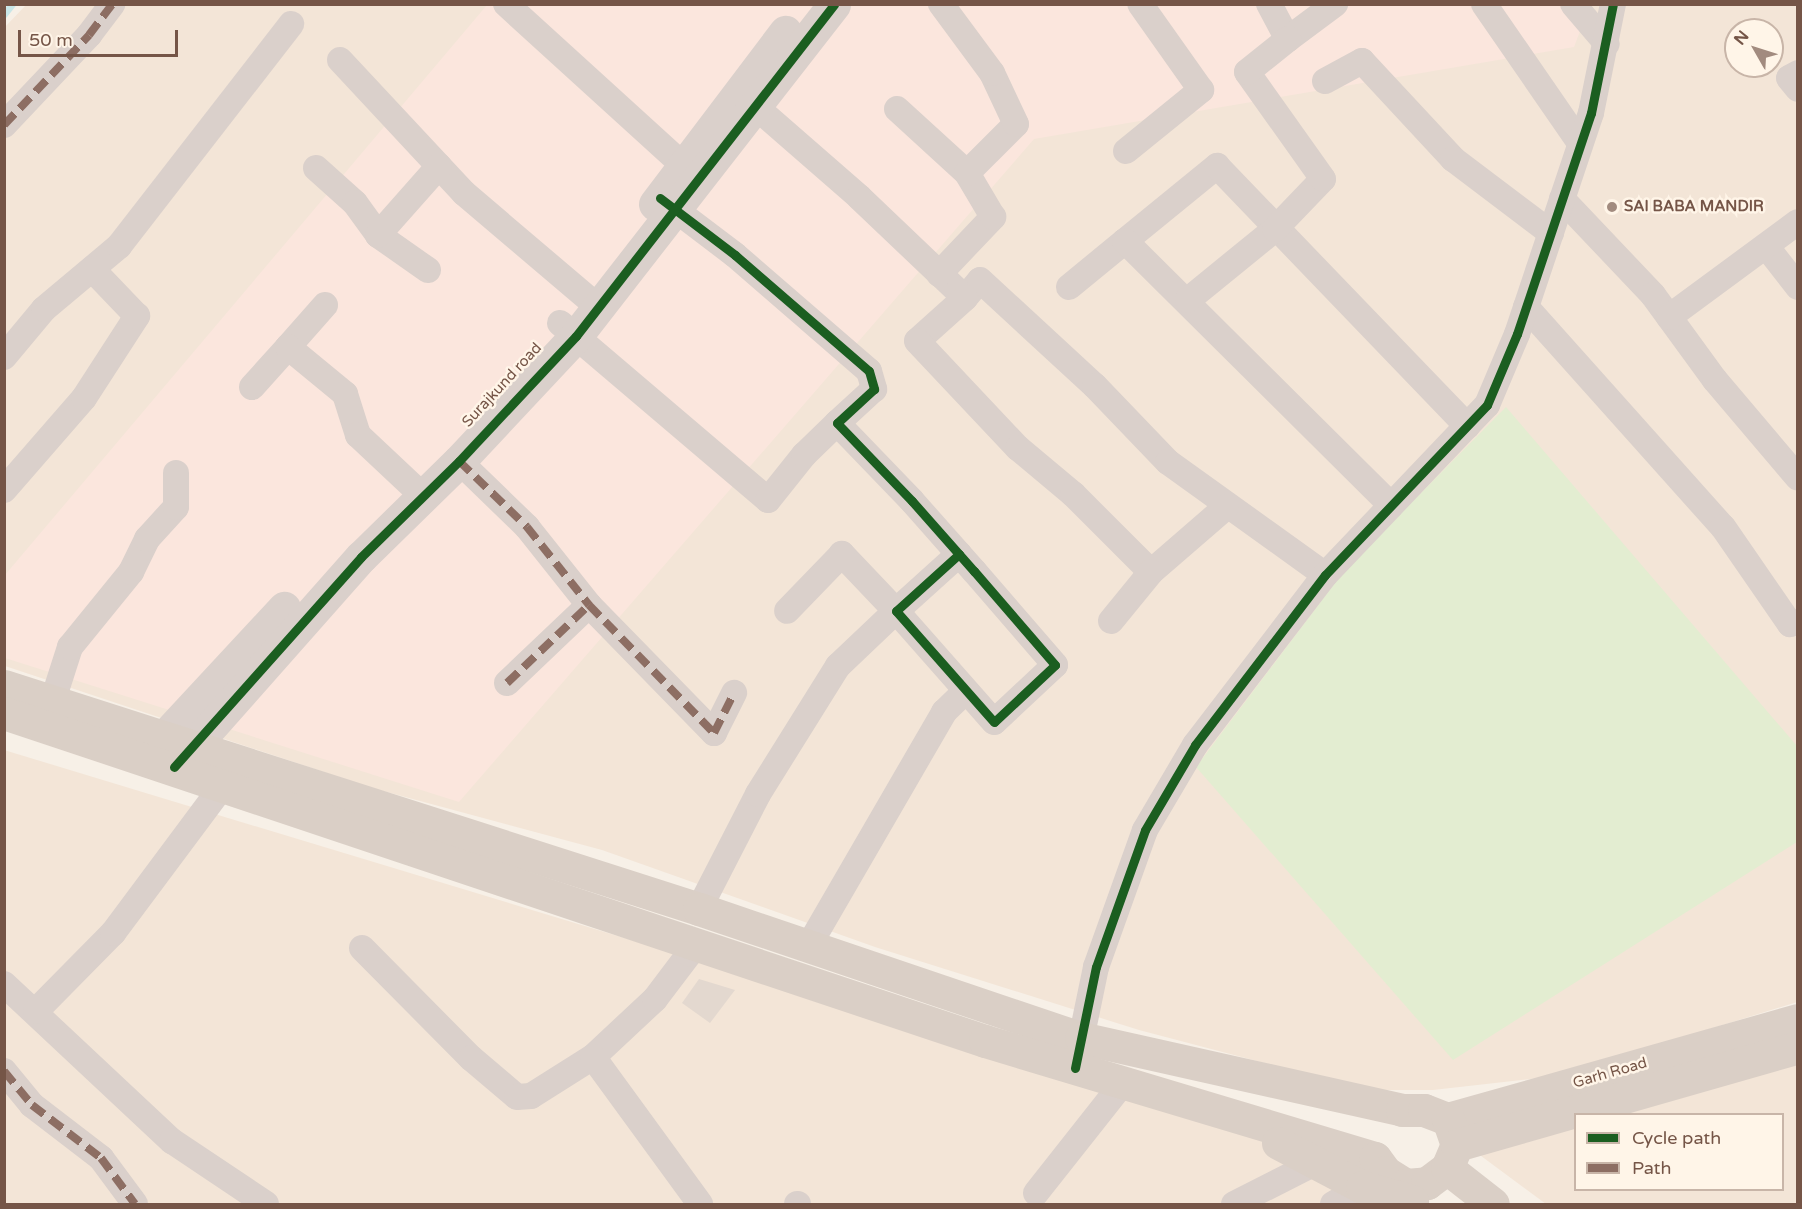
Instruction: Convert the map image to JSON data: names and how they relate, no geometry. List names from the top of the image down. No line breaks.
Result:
{"streets":{"main road":["Garh Road"],"street":["Surajkund road"]},"places":["SAI BABA MANDIR"],"legend":["Cycle path","Path"],"scale_bar":"50 m","north":"top left"}
